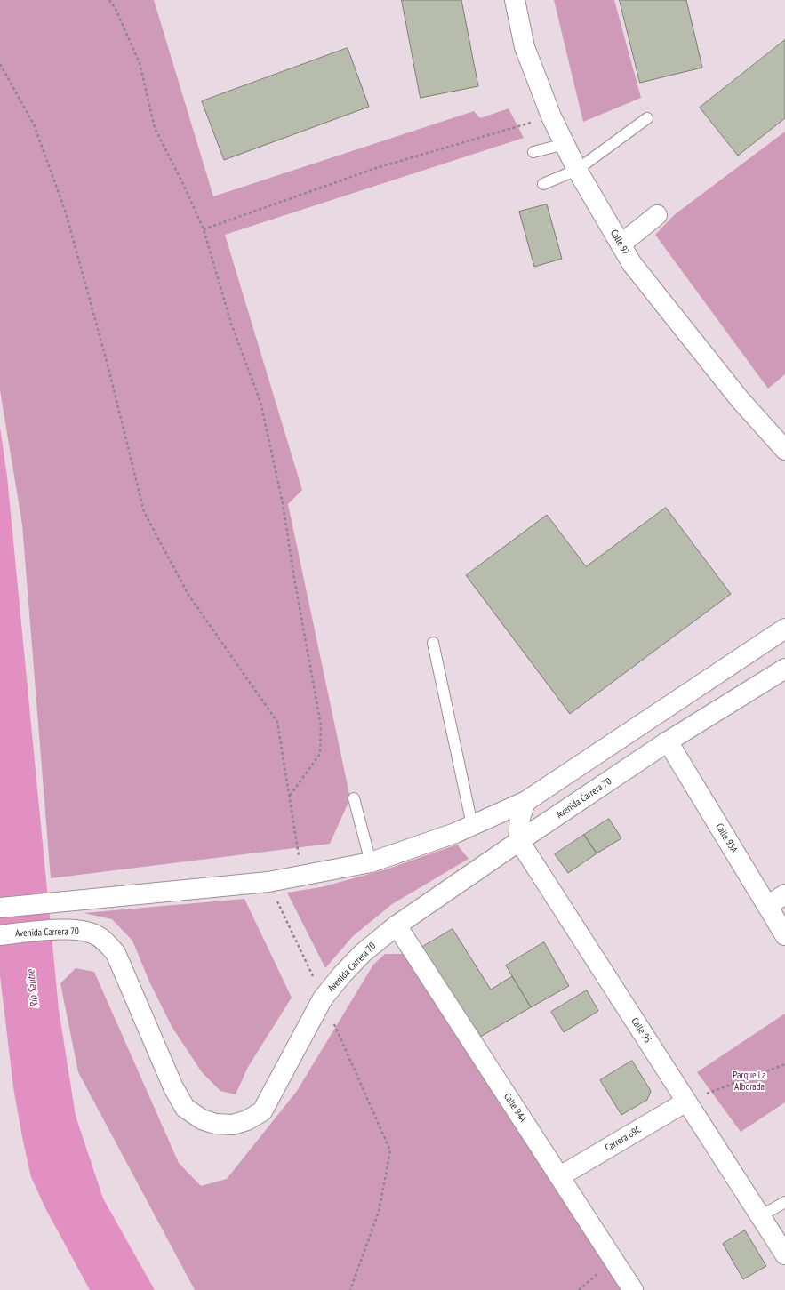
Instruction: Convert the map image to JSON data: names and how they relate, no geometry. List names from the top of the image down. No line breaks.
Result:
{"streets":{"street":["Calle 97","Avenida Carrera 70","Calle 95A","Calle 95","Calle 94A","Carrera 69C"]},"crossings":[["Avenida Carrera 70","Calle 95A"],["Avenida Carrera 70","Calle 95"],["Avenida Carrera 70","Calle 94A"],["Calle 95","Carrera 69C"],["Calle 94A","Carrera 69C"]],"water":["Río Salitre"],"parks":["Parque La Alborada"]}
